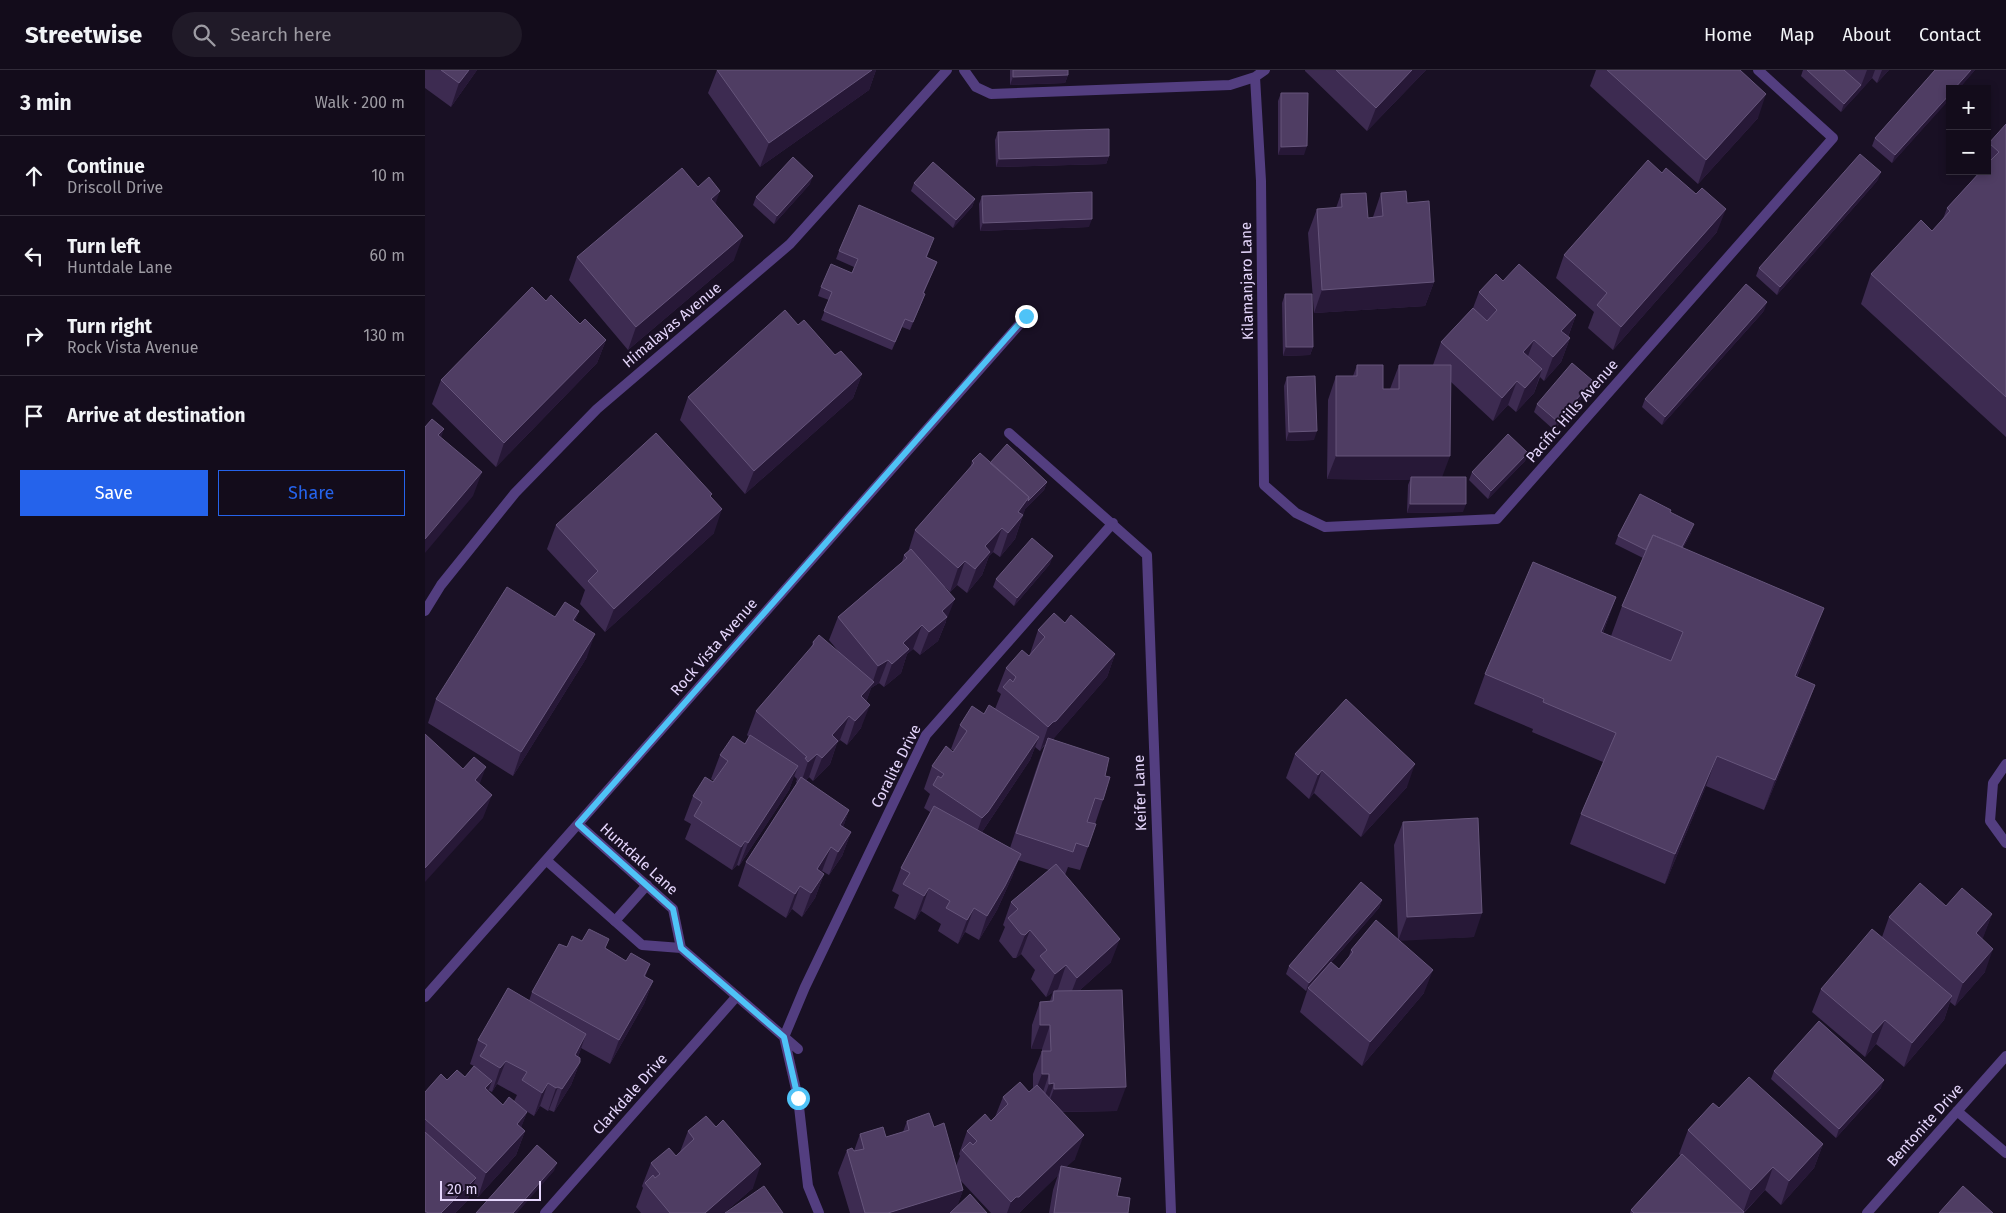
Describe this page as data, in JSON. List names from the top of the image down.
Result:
{
  "streets": {
    "street": [
      "Kilamanjaro Lane",
      "Himalayas Avenue",
      "Pacific Hills Avenue",
      "Rock Vista Avenue",
      "Coralite Drive",
      "Keifer Lane",
      "Huntdale Lane",
      "Clarkdale Drive",
      "Bentonite Drive"
    ]
  },
  "crossings": [
    ["Kilamanjaro Lane", "Pacific Hills Avenue"],
    ["Rock Vista Avenue", "Huntdale Lane"],
    ["Coralite Drive", "Keifer Lane"]
  ],
  "scale_bar": "20 m",
  "page": {
    "header": "Streetwise",
    "search": "Search here",
    "nav": [
      "Home",
      "Map",
      "About",
      "Contact"
    ],
    "heading": ["3 min", "Walk · 200 m"],
    "map_buttons": ["+", "−"],
    "list": [
      ["Continue", "Driscoll Drive", "10 m"],
      ["Turn left", "Huntdale Lane", "60 m"],
      ["Turn right", "Rock Vista Avenue", "130 m"],
      "Arrive at destination"
    ],
    "buttons": ["Save", "Share"],
    "scale": "20 m"
  }
}
